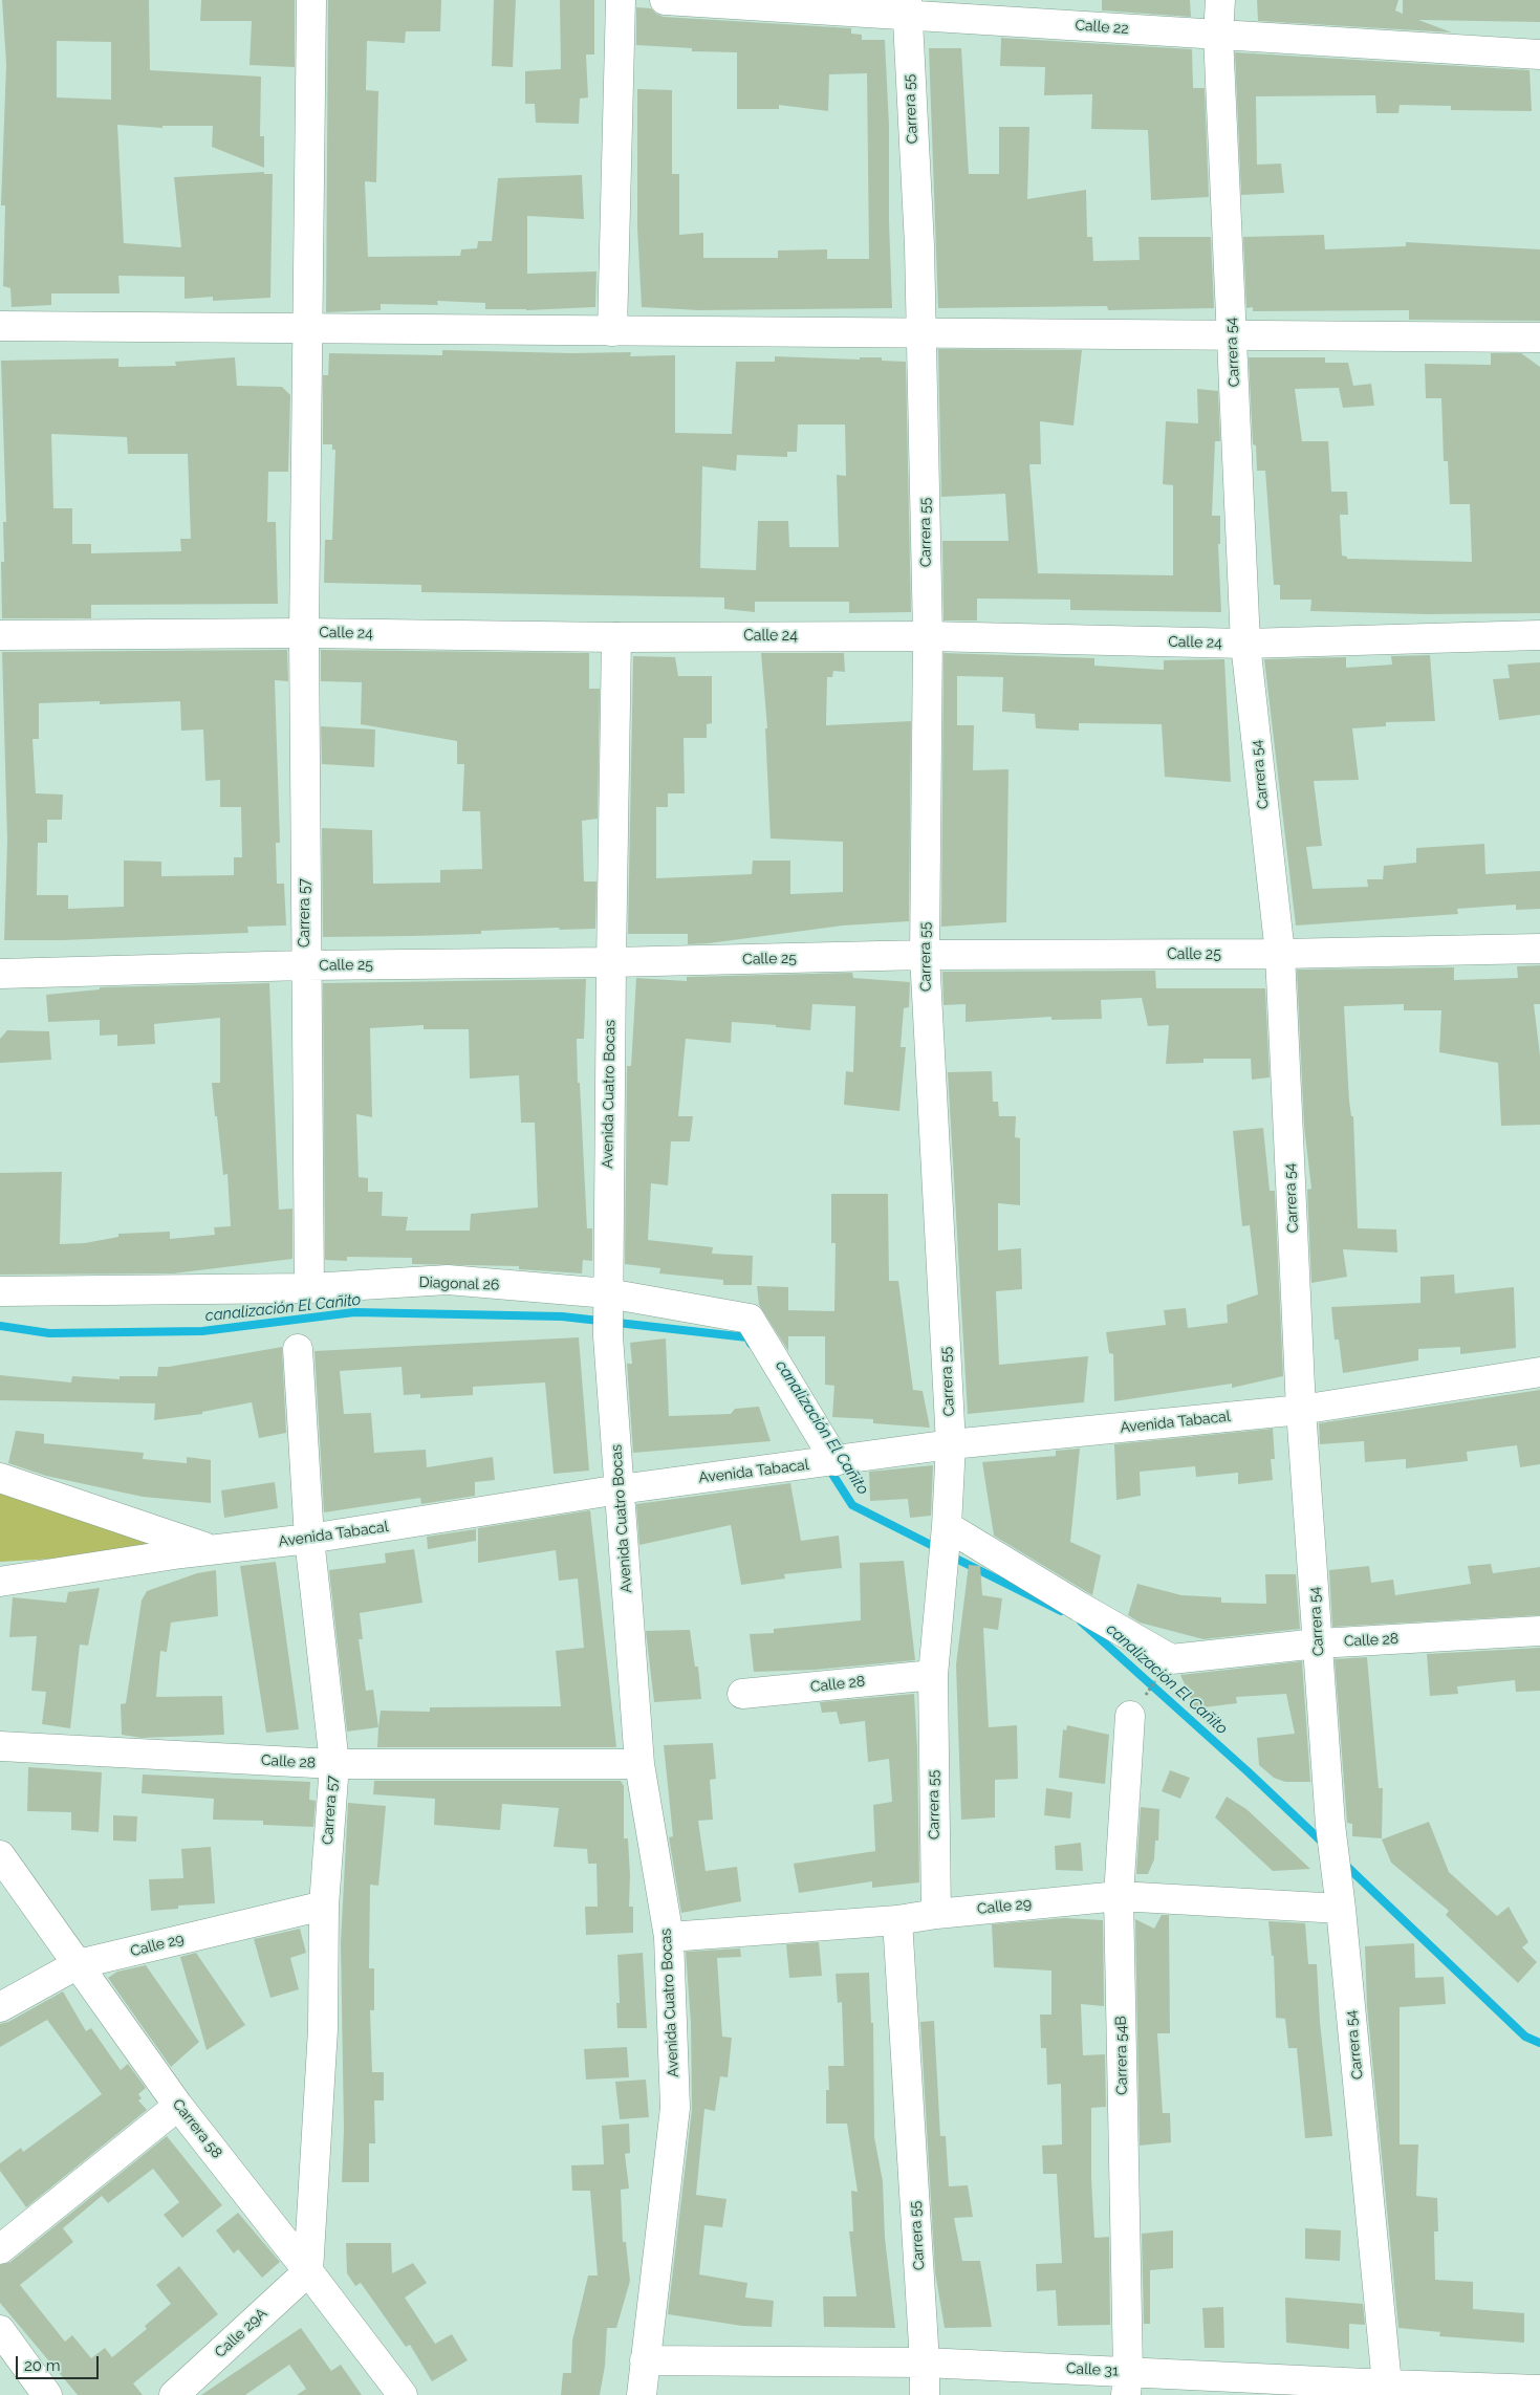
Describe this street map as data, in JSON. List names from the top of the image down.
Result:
{
  "streets": {
    "street": [
      "Calle 22",
      "Carrera 55",
      "Carrera 54",
      "Calle 24",
      "Carrera 57",
      "Calle 25",
      "Avenida Cuatro Bocas",
      "Diagonal 26",
      "Avenida Tabacal",
      "Calle 28",
      "Calle 29",
      "Carrera 54B",
      "Carrera 58",
      "Calle 29A",
      "Calle 31"
    ]
  },
  "crossings": [
    ["Calle 22", "Carrera 55"],
    ["Calle 22", "Carrera 54"],
    ["Carrera 55", "Calle 24"],
    ["Carrera 55", "Calle 25"],
    ["Carrera 55", "Avenida Tabacal"],
    ["Carrera 55", "Calle 28"],
    ["Carrera 55", "Calle 29"],
    ["Carrera 55", "Calle 31"],
    ["Carrera 54", "Calle 24"],
    ["Carrera 54", "Calle 25"],
    ["Carrera 54", "Avenida Tabacal"],
    ["Carrera 54", "Calle 28"],
    ["Carrera 54", "Calle 29"],
    ["Carrera 54", "Calle 31"],
    ["Calle 24", "Carrera 57"],
    ["Calle 24", "Avenida Cuatro Bocas"],
    ["Carrera 57", "Calle 25"],
    ["Carrera 57", "Diagonal 26"],
    ["Carrera 57", "Avenida Tabacal"],
    ["Carrera 57", "Calle 28"],
    ["Carrera 57", "Calle 29"],
    ["Carrera 57", "Carrera 58"],
    ["Carrera 57", "Calle 29A"],
    ["Calle 25", "Avenida Cuatro Bocas"],
    ["Avenida Cuatro Bocas", "Diagonal 26"],
    ["Avenida Cuatro Bocas", "Avenida Tabacal"],
    ["Avenida Cuatro Bocas", "Calle 28"],
    ["Avenida Cuatro Bocas", "Calle 29"],
    ["Avenida Cuatro Bocas", "Calle 31"],
    ["Diagonal 26", "Avenida Tabacal"],
    ["Calle 29", "Carrera 54B"],
    ["Calle 29", "Carrera 58"],
    ["Carrera 54B", "Calle 31"],
    ["Carrera 58", "Calle 29A"]
  ],
  "water": ["canalización El Cañito"],
  "scale_bar": "20 m"
}
